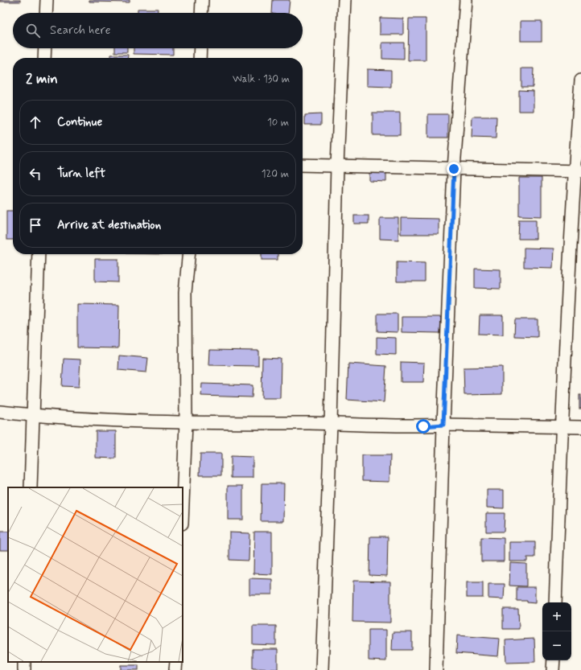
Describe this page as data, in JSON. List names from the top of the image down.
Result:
{
  "page": {
    "search": "Search here",
    "heading": ["2 min", "Walk · 130 m"],
    "list": [
      ["Continue", "10 m"],
      ["Turn left", "120 m"],
      "Arrive at destination"
    ],
    "map_buttons": ["+", "−"]
  }
}
